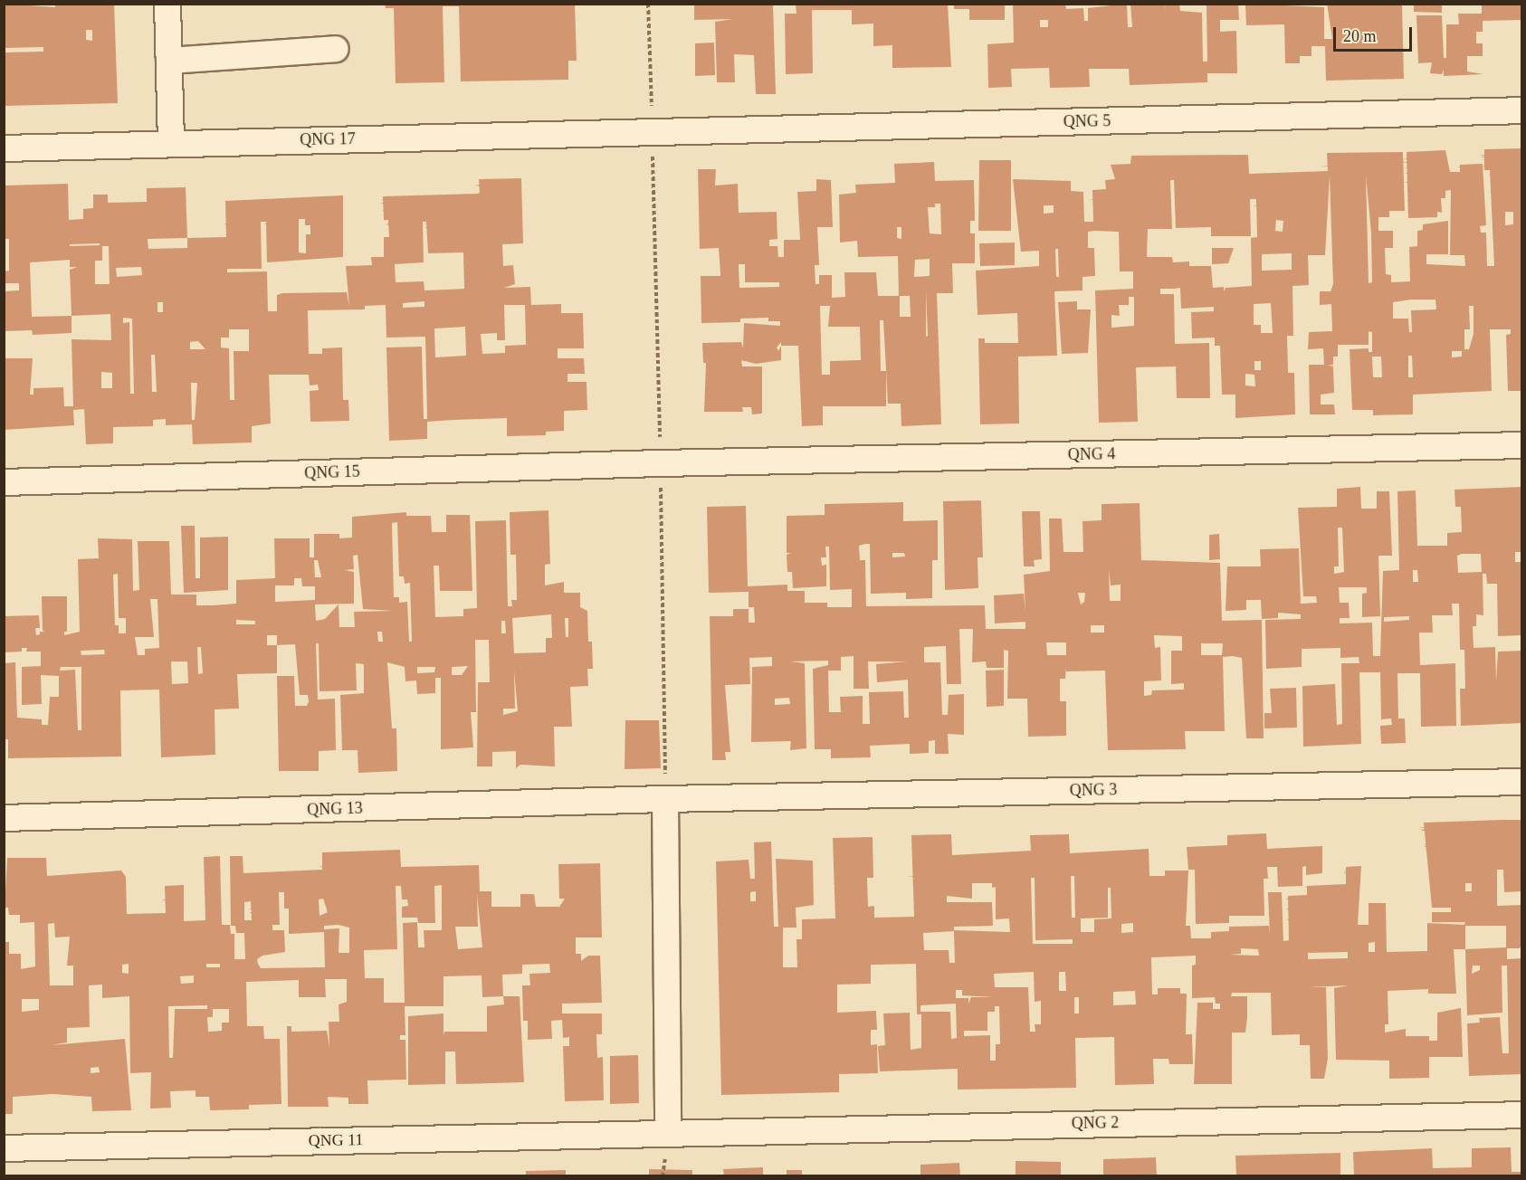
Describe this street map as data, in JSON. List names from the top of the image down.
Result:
{
  "streets": {
    "street": [
      "QNG 5",
      "QNG 17",
      "QNG 4",
      "QNG 15",
      "QNG 3",
      "QNG 13",
      "QNG 2",
      "QNG 11"
    ]
  },
  "crossings": [
    ["QNG 5", "QNG 17"],
    ["QNG 4", "QNG 15"],
    ["QNG 3", "QNG 13"],
    ["QNG 2", "QNG 11"]
  ],
  "scale_bar": "20 m"
}
